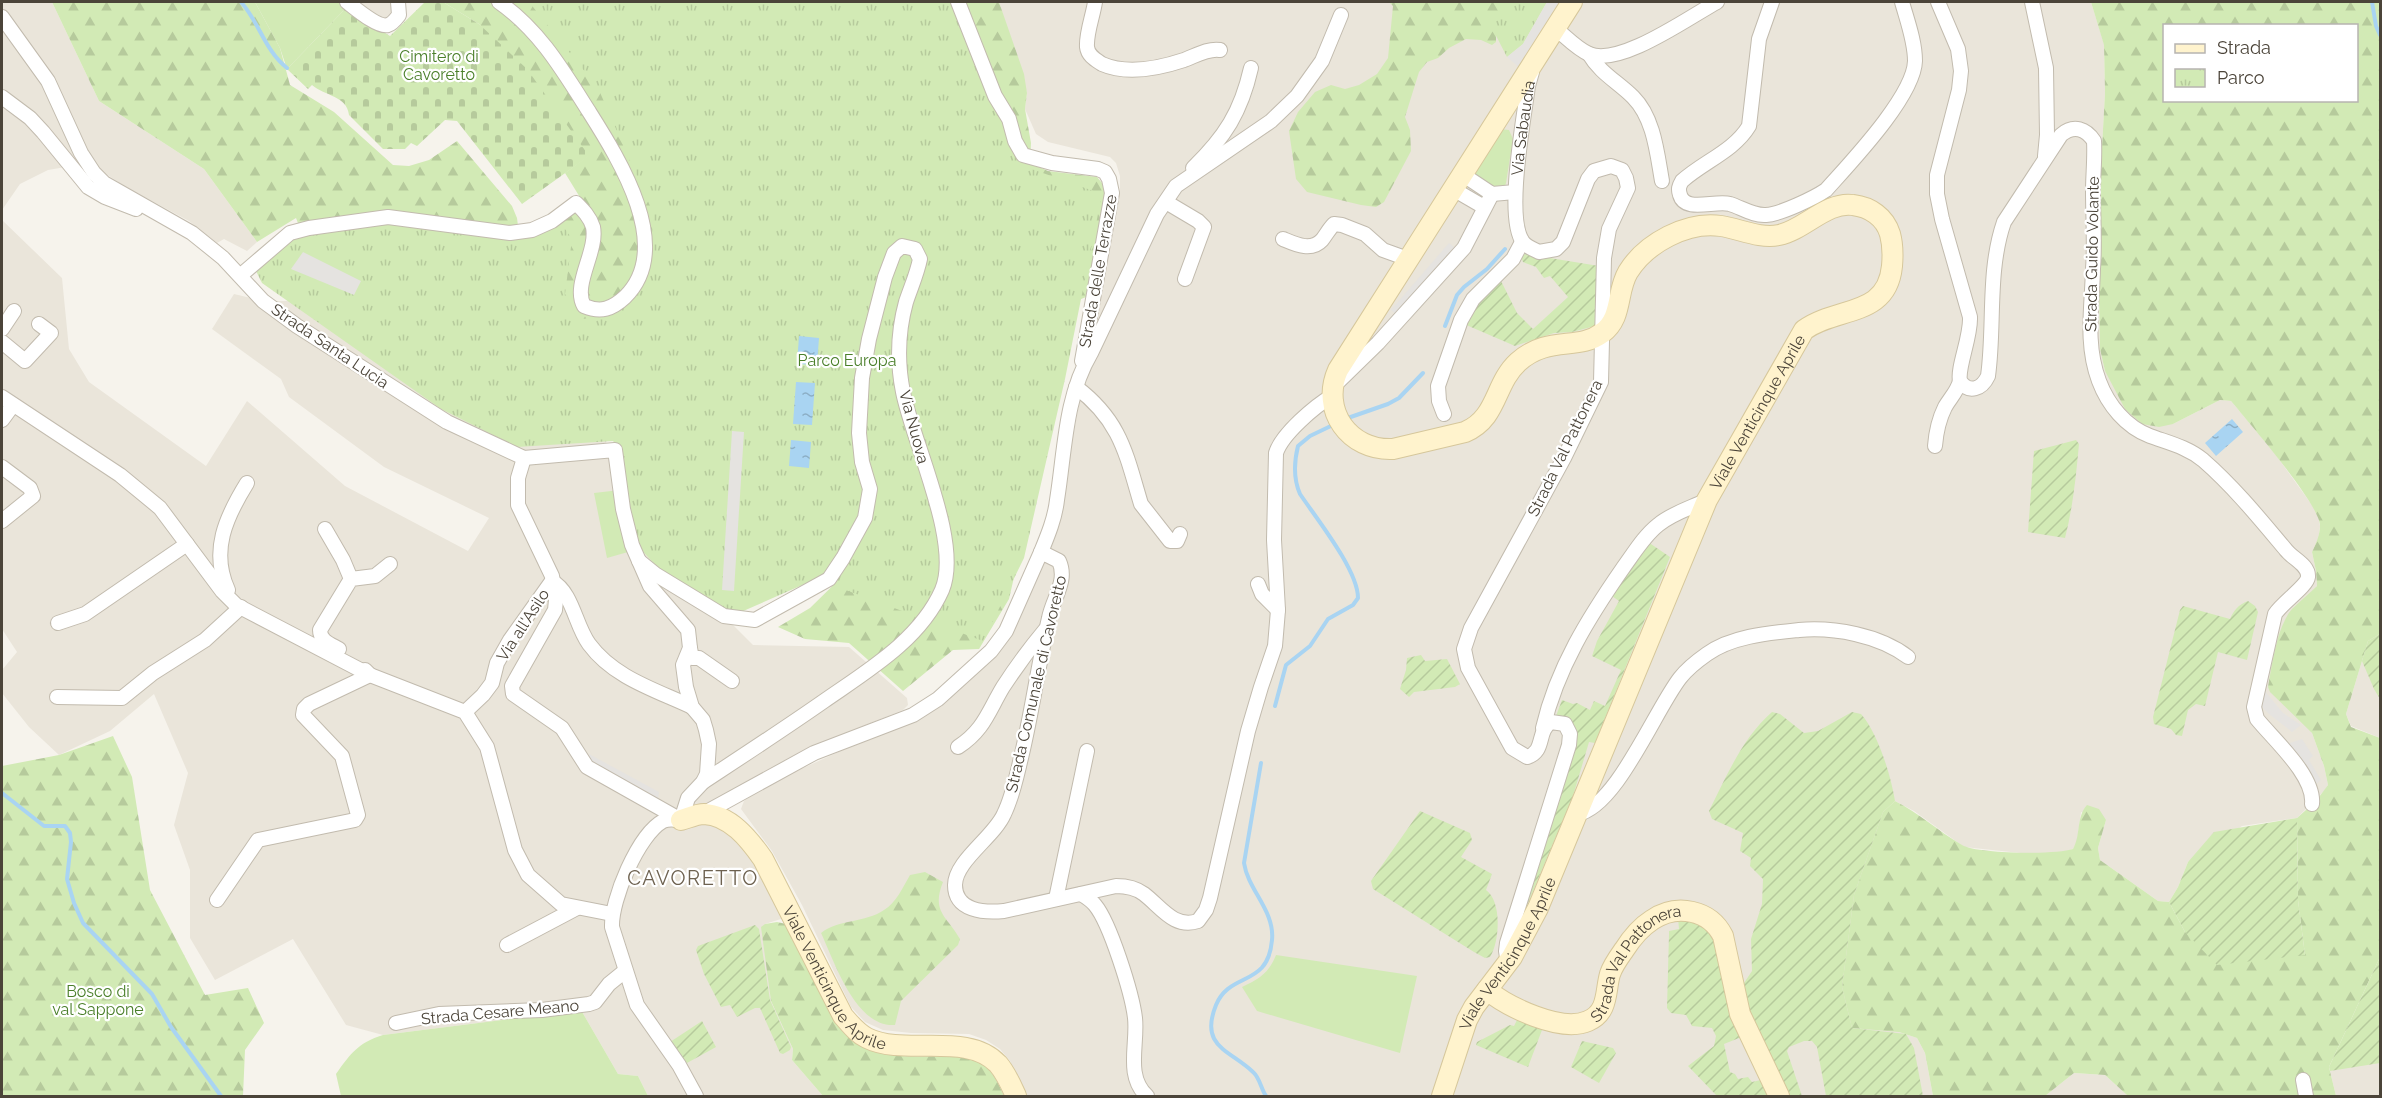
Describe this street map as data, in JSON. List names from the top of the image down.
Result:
{
  "streets": {
    "street": [
      "Via Sabaudia",
      "Strada Guido Volante",
      "Strada delle Terrazze",
      "Strada Santa Lucia",
      "Viale Venticinque Aprile",
      "Via Nuova",
      "Strada Val Pattonera",
      "Via all'Asilo",
      "Strada Comunale di Cavoretto",
      "Strada Cesare Meano"
    ]
  },
  "crossings": [
    ["Strada delle Terrazze", "Strada Comunale di Cavoretto"],
    ["Viale Venticinque Aprile", "Strada Val Pattonera"],
    ["Viale Venticinque Aprile", "Strada Comunale di Cavoretto"]
  ],
  "districts": ["CAVORETTO"],
  "parks": ["Cimitero di Cavoretto", "Parco Europa", "Bosco di val Sappone"],
  "legend": ["Strada", "Parco"]
}
